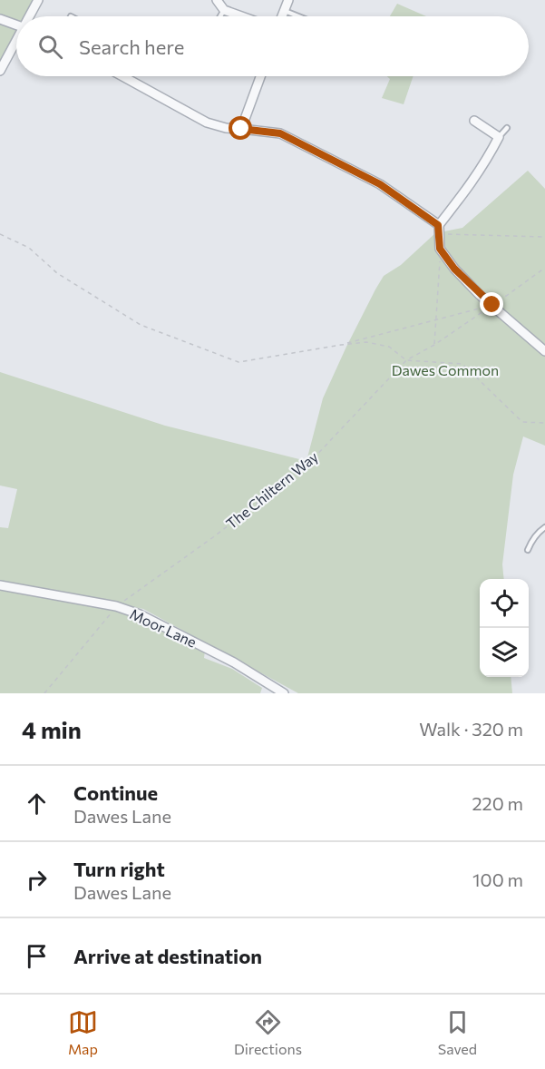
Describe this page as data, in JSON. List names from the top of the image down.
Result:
{
  "streets": {
    "street": ["Moor Lane"],
    "path": ["The Chiltern Way"]
  },
  "parks": ["Dawes Common"],
  "page": {
    "search": "Search here",
    "heading": ["4 min", "Walk · 320 m"],
    "list": [
      ["Continue", "Dawes Lane", "220 m"],
      ["Turn right", "Dawes Lane", "100 m"],
      "Arrive at destination"
    ],
    "nav": ["Map", "Directions", "Saved"]
  }
}
